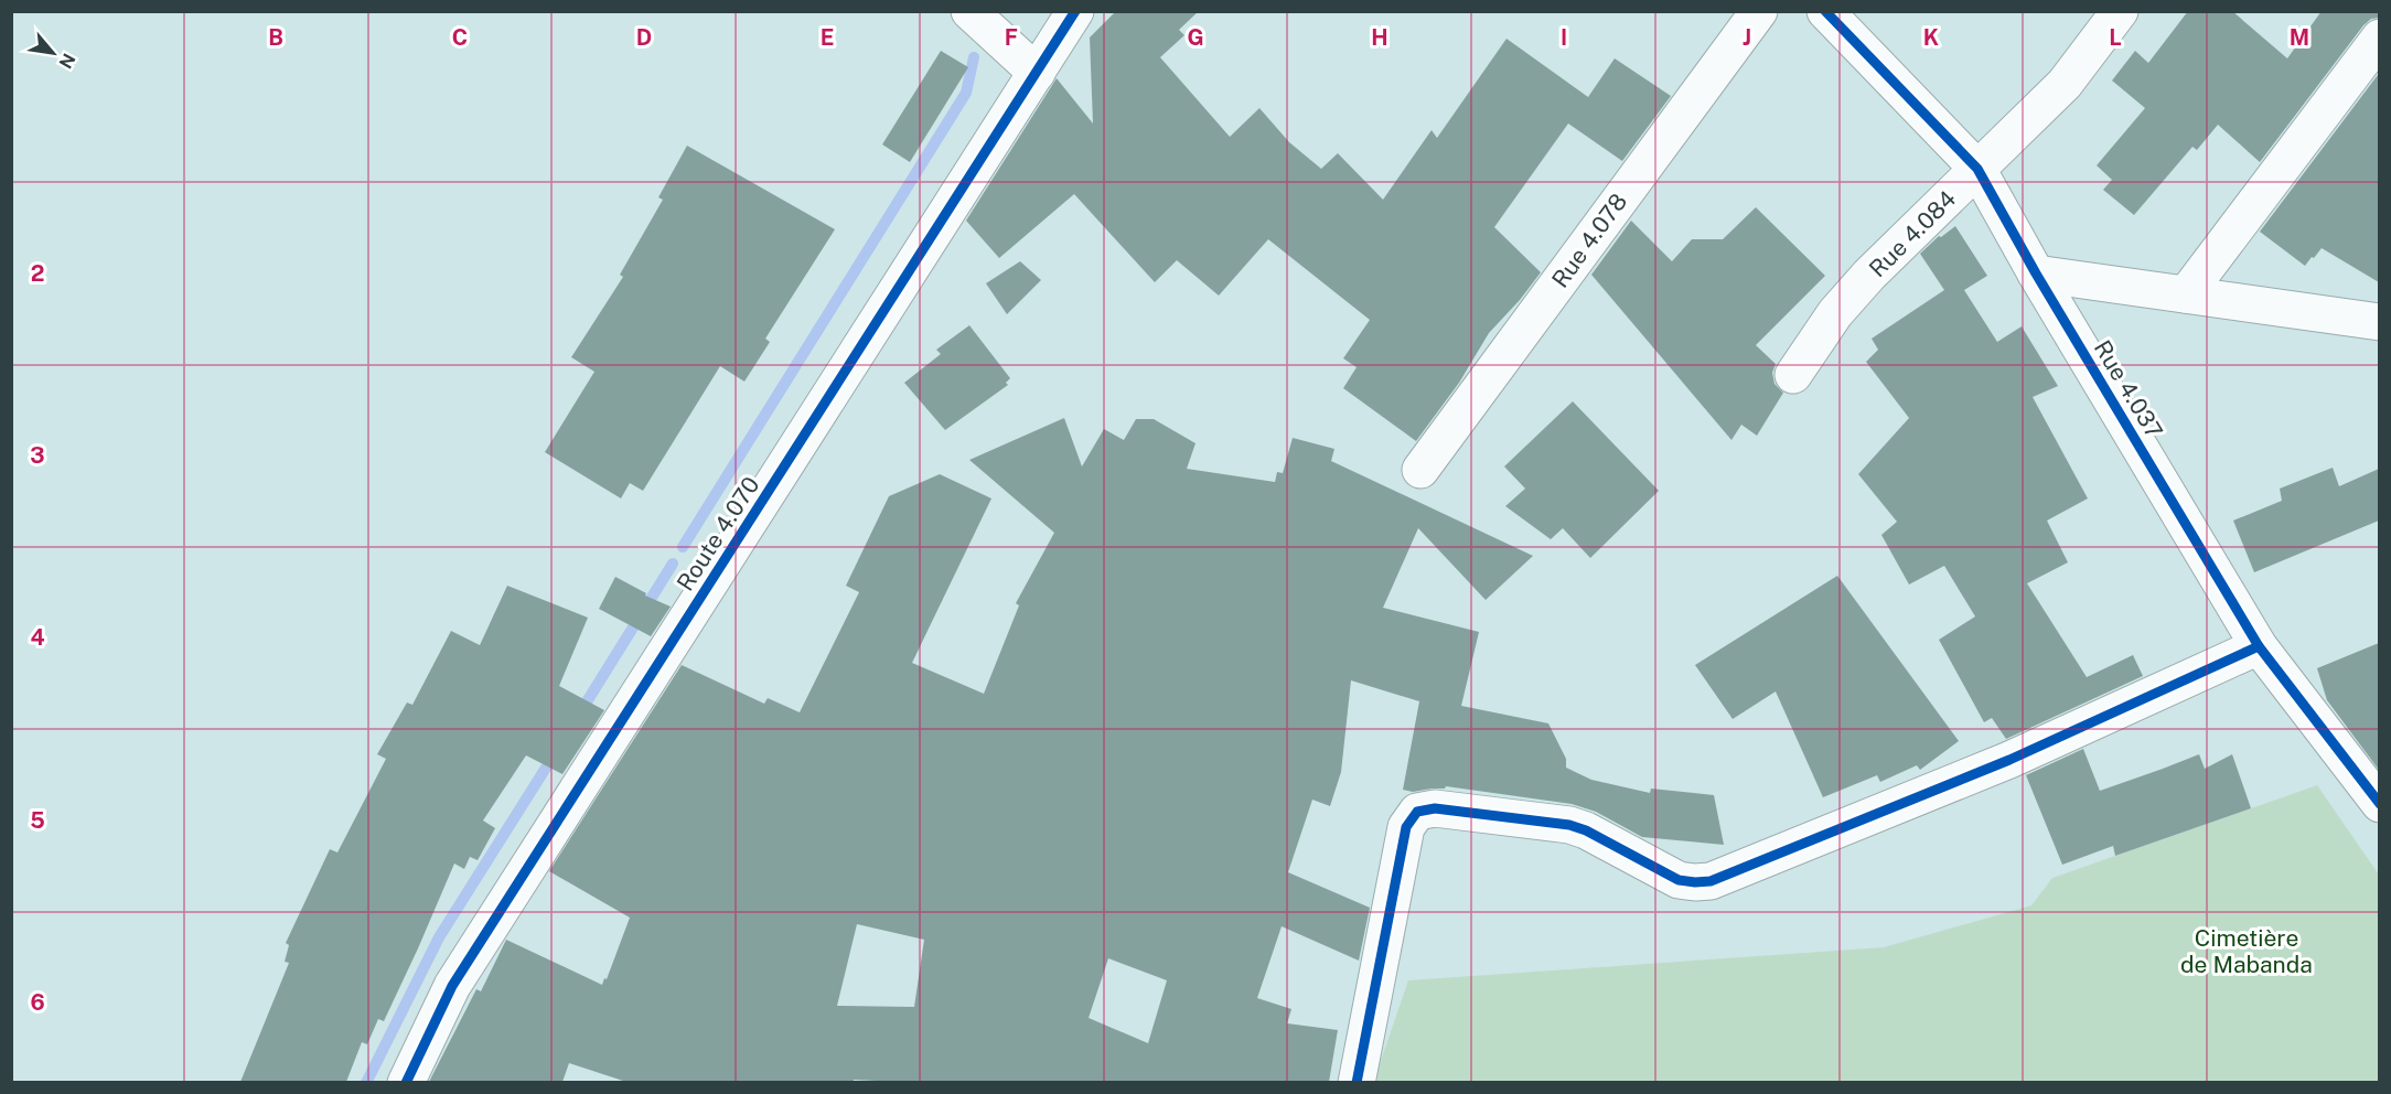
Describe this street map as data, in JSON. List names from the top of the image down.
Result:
{
  "streets": {
    "street": [
      "Rue 4.084",
      "Rue 4.078",
      "Rue 4.037",
      "Route 4.070"
    ]
  },
  "crossings": [
    ["Rue 4.084", "Rue 4.037"]
  ],
  "parks": ["Cimetière de Mabanda"],
  "north": "bottom right",
  "grid": {
    "columns": [
      "B",
      "C",
      "D",
      "E",
      "F",
      "G",
      "H",
      "I",
      "J",
      "K",
      "L",
      "M"
    ],
    "rows": [
      "2",
      "3",
      "4",
      "5",
      "6"
    ]
  }
}
